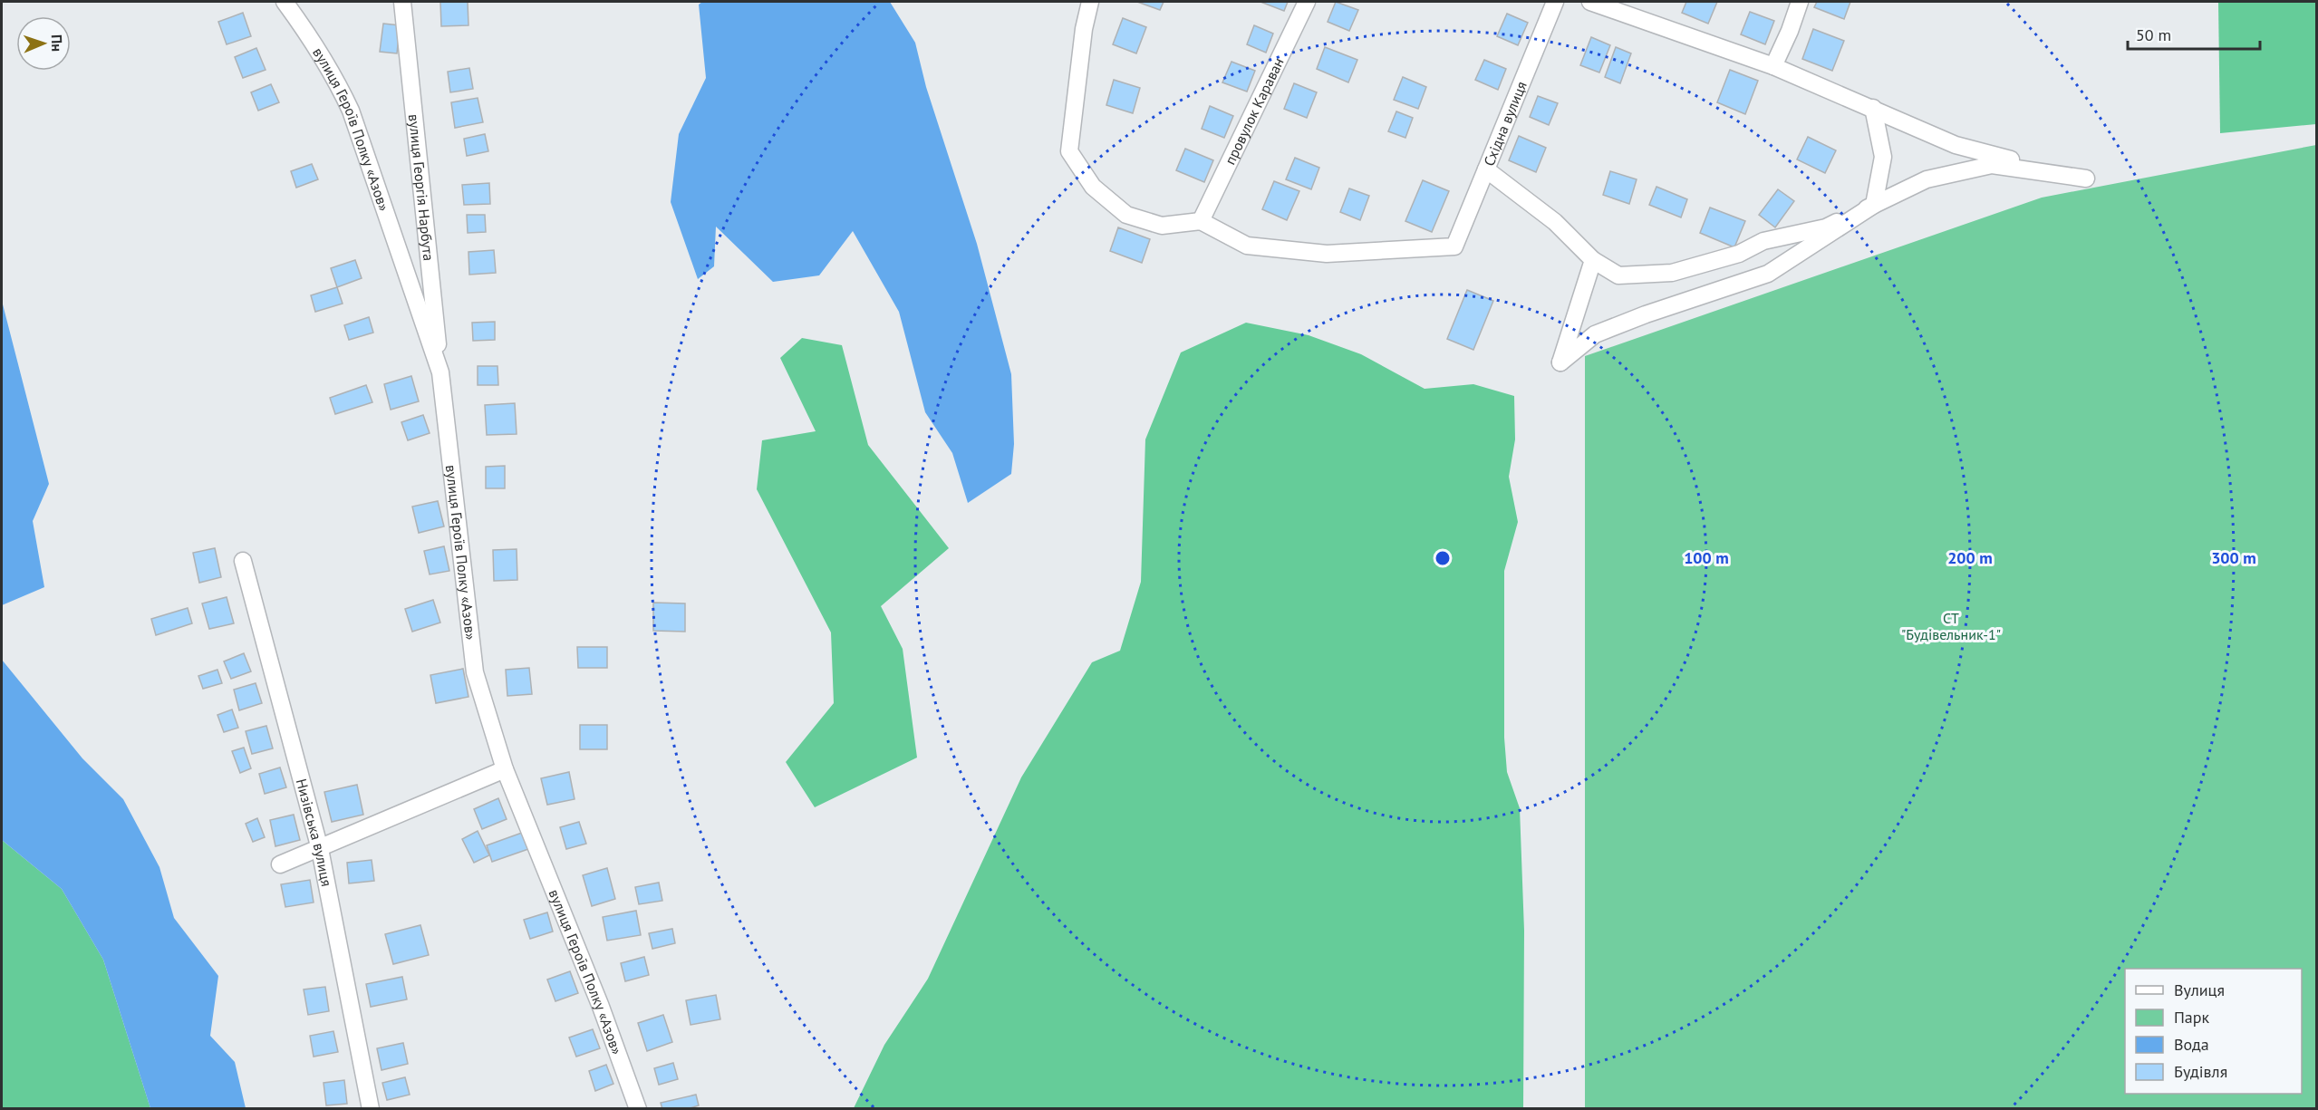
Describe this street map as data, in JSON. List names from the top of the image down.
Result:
{
  "streets": {
    "street": [
      "провулок Караван",
      "Східна вулиця",
      "вулиця Героїв Полку «Азов»",
      "вулиця Георгія Нарбута",
      "Низівська вулиця"
    ]
  },
  "crossings": [
    ["провулок Караван", "Східна вулиця"],
    ["вулиця Героїв Полку «Азов»", "вулиця Георгія Нарбута"]
  ],
  "parks": ["СТ \"Будівельник-1\""],
  "legend": [
    "Вулиця",
    "Парк",
    "Вода",
    "Будівля"
  ],
  "scale_bar": "50 m",
  "north": "right",
  "rings": ["100 m", "200 m", "300 m"]
}
